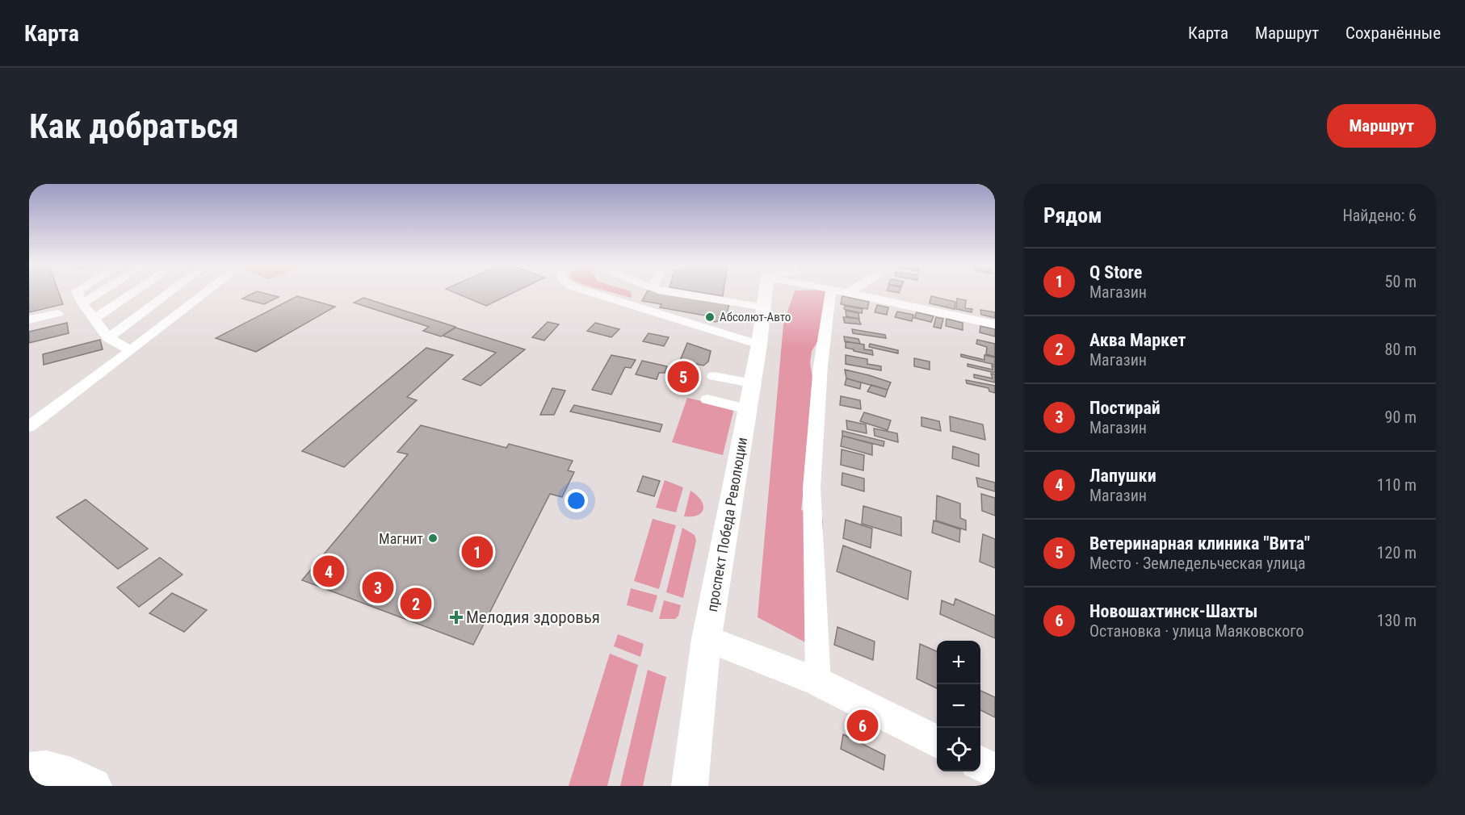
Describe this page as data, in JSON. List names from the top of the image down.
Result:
{
  "streets": {
    "main road": ["проспект Победа Революции"]
  },
  "places": {
    "other": ["Абсолют-Авто", "Магнит"],
    "health": ["Мелодия здоровья"]
  },
  "page": {
    "header": "Карта",
    "nav": ["Карта", "Маршрут", "Сохранённые"],
    "buttons": "Маршрут",
    "title": "Как добраться",
    "heading": ["Рядом", "Найдено: 6"],
    "list": [
      {
        "mark": "1",
        "name": "Q Store",
        "note": "Магазин",
        "value": "50 m"
      },
      {
        "mark": "2",
        "name": "Аква Маркет",
        "note": "Магазин",
        "value": "80 m"
      },
      {
        "mark": "3",
        "name": "Постирай",
        "note": "Магазин",
        "value": "90 m"
      },
      {
        "mark": "4",
        "name": "Лапушки",
        "note": "Магазин",
        "value": "110 m"
      },
      {
        "mark": "5",
        "name": "Ветеринарная клиника \"Вита\"",
        "note": "Место · Земледельческая улица",
        "value": "120 m"
      },
      {
        "mark": "6",
        "name": "Новошахтинск-Шахты",
        "note": "Остановка · улица Маяковского",
        "value": "130 m"
      }
    ],
    "pins": [
      "5",
      "1",
      "4",
      "3",
      "2",
      "6"
    ],
    "map_buttons": ["+", "−"]
  }
}
